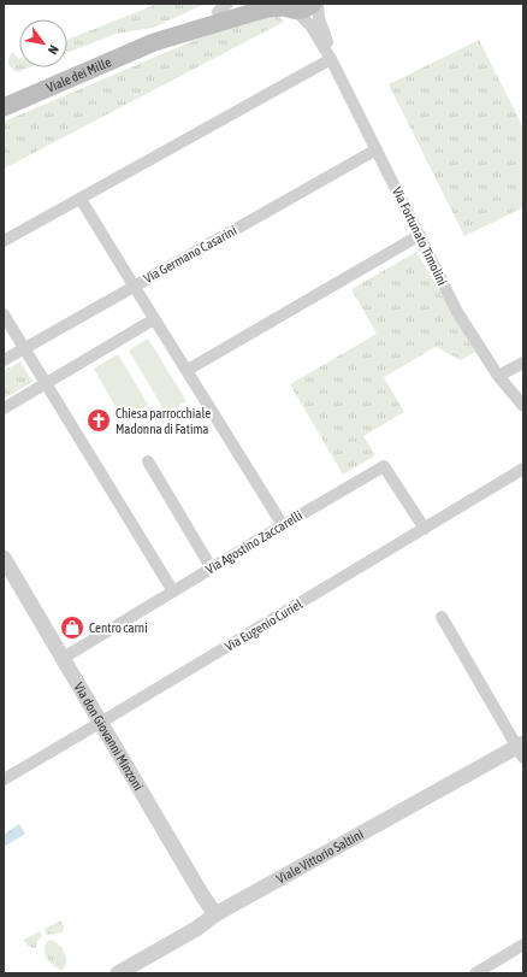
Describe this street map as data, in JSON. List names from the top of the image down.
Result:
{
  "streets": {
    "main road": ["Viale dei Mille"],
    "street": [
      "Via Fortunato Timolini",
      "Via Germano Casarini",
      "Via Agostino Zaccarelli",
      "Via Eugenio Curiel",
      "Via don Giovanni Minzoni",
      "Viale Vittorio Saltini"
    ]
  },
  "crossings": [
    ["Viale dei Mille", "Via Fortunato Timolini"],
    ["Via Fortunato Timolini", "Via Germano Casarini"],
    ["Via Agostino Zaccarelli", "Via Eugenio Curiel"],
    ["Via Agostino Zaccarelli", "Via don Giovanni Minzoni"],
    ["Via Eugenio Curiel", "Via don Giovanni Minzoni"],
    ["Via don Giovanni Minzoni", "Viale Vittorio Saltini"]
  ],
  "places": {
    "church": ["Chiesa parrocchiale Madonna di Fatima"],
    "shop": ["Centro carni"]
  },
  "north": "bottom right"
}
